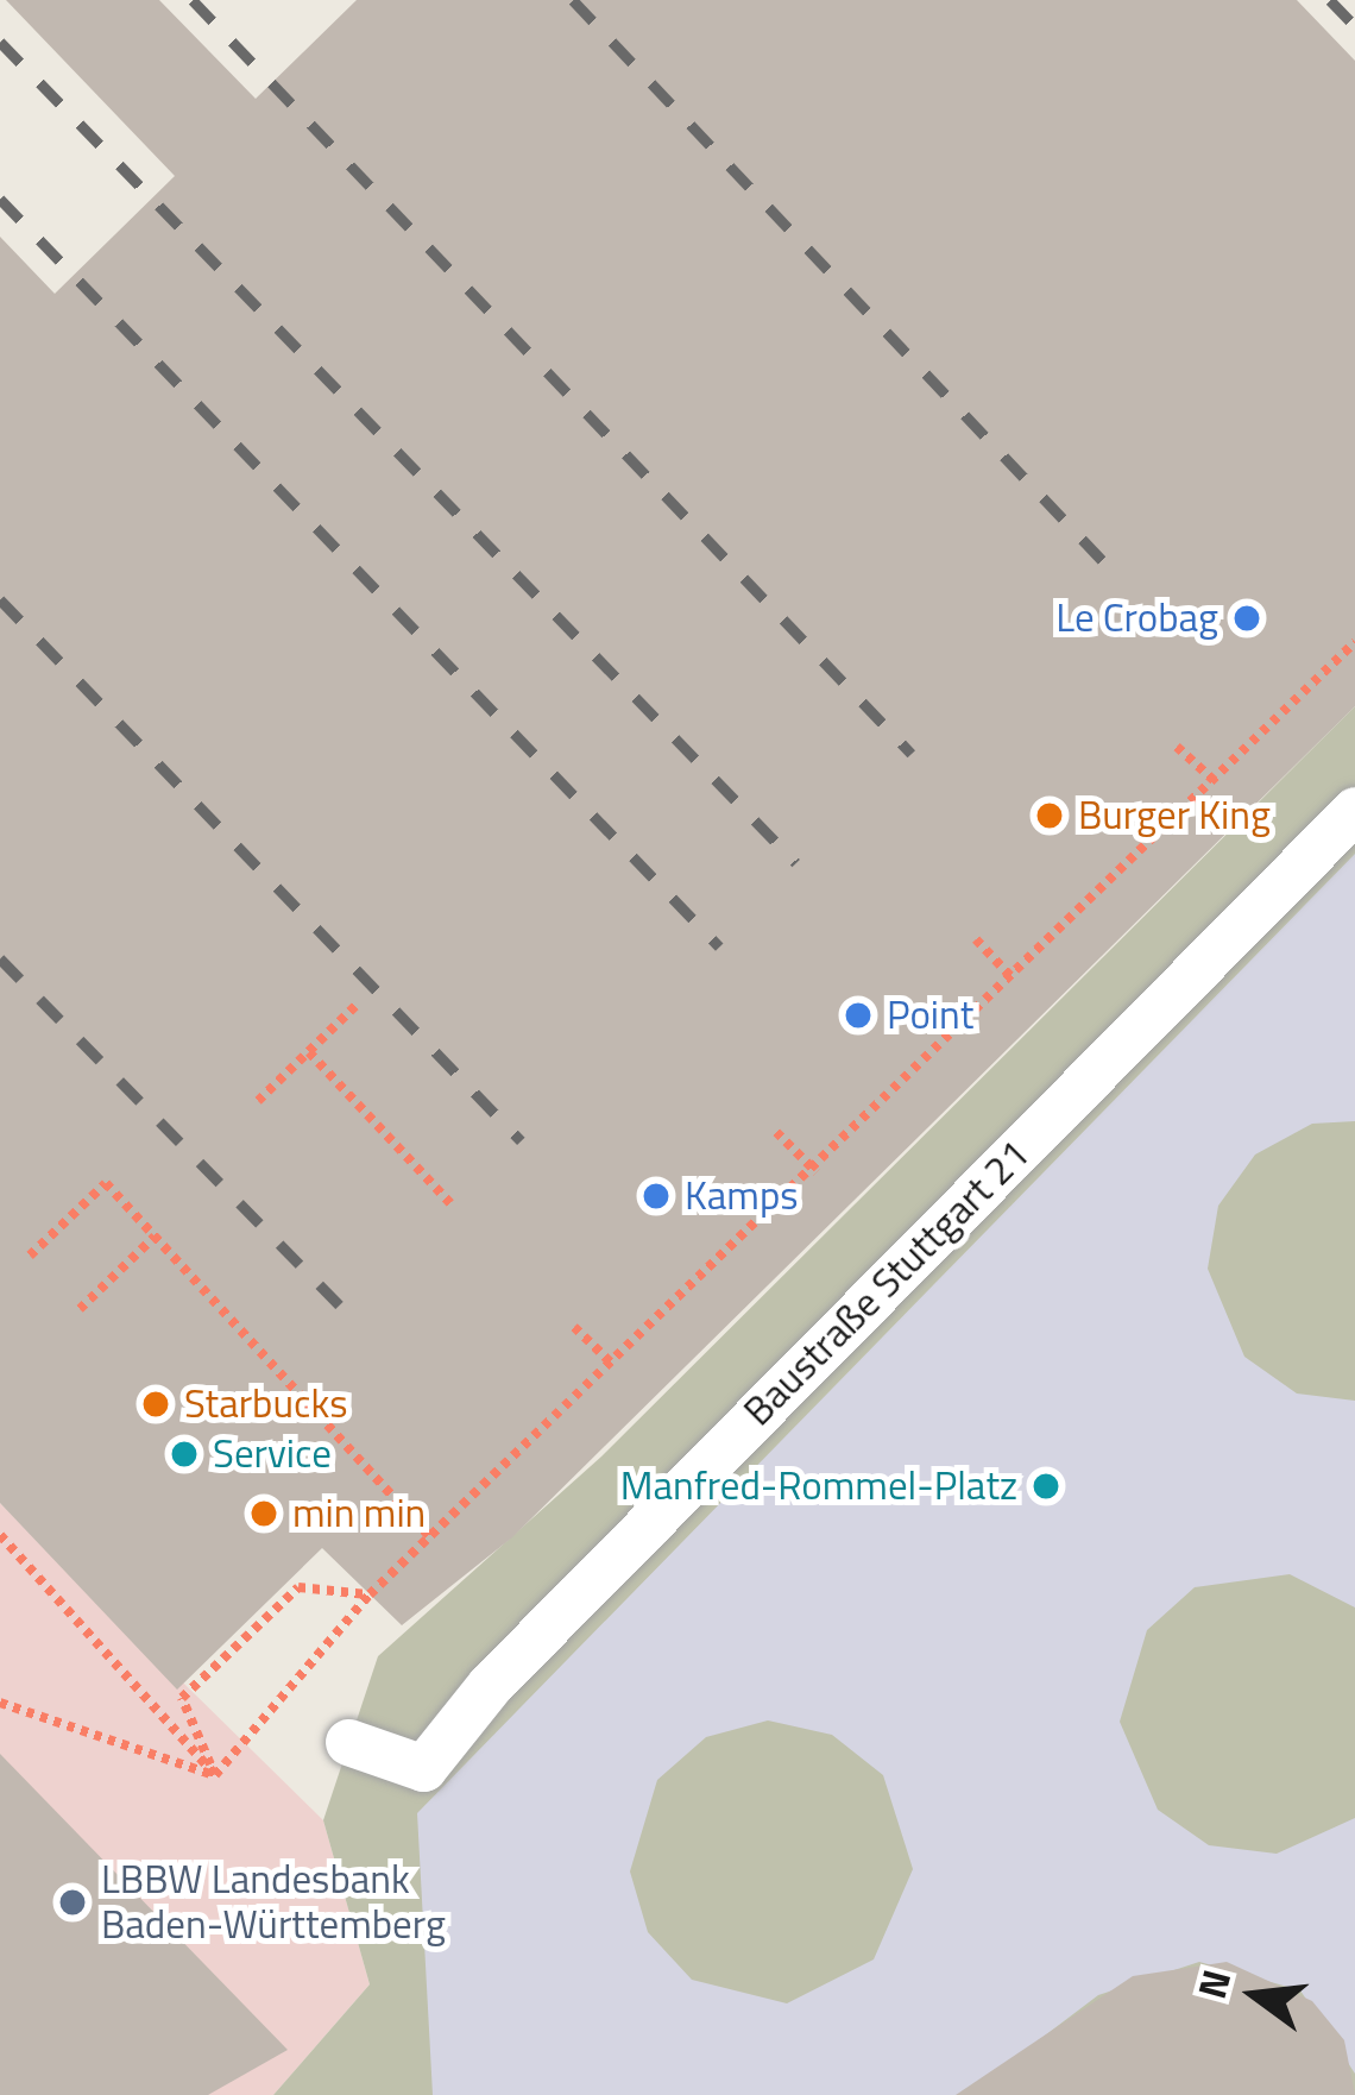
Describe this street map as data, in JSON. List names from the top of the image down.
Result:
{
  "streets": {
    "lane": ["Baustraße Stuttgart 21"]
  },
  "places": [
    "Le Crobag",
    "Burger King",
    "Point",
    "Kamps",
    "Starbucks",
    "Service",
    "Manfred-Rommel-Platz",
    "min min",
    "LBBW Landesbank Baden-Württemberg"
  ],
  "north": "left"
}
